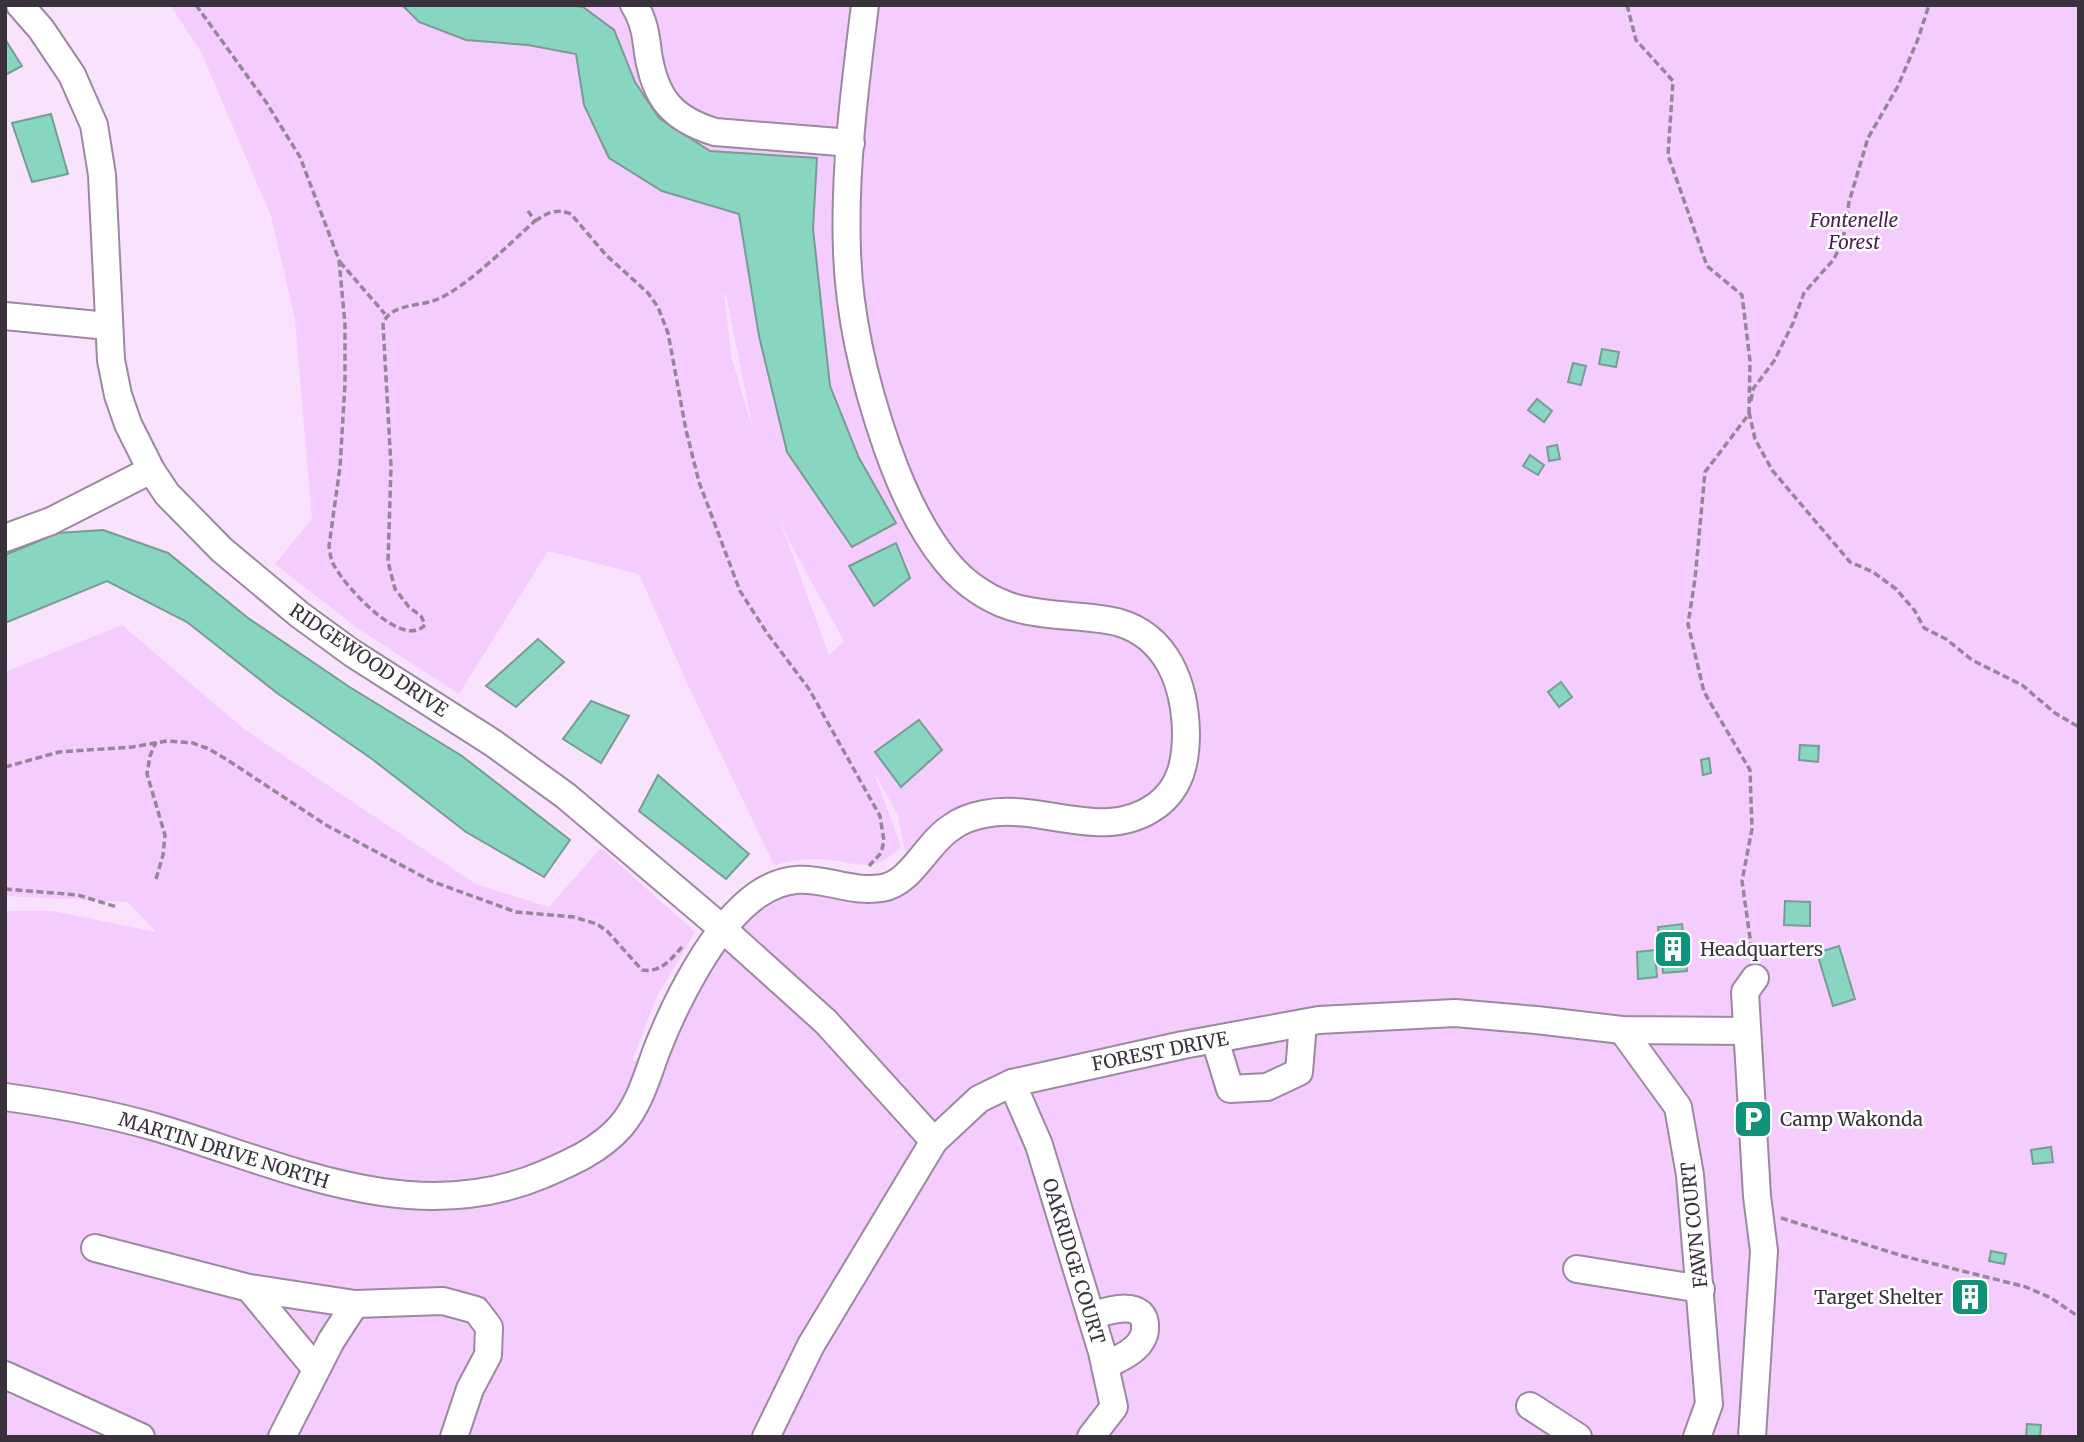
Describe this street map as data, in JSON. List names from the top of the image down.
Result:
{
  "streets": {
    "street": [
      "RIDGEWOOD DRIVE",
      "FOREST DRIVE",
      "MARTIN DRIVE NORTH",
      "FAWN COURT",
      "OAKRIDGE COURT"
    ]
  },
  "crossings": [
    ["RIDGEWOOD DRIVE", "FOREST DRIVE"],
    ["RIDGEWOOD DRIVE", "MARTIN DRIVE NORTH"],
    ["FOREST DRIVE", "FAWN COURT"],
    ["FOREST DRIVE", "OAKRIDGE COURT"]
  ],
  "parks": ["Fontenelle Forest"],
  "places": {
    "building": ["Headquarters", "Target Shelter"],
    "parking": ["Camp Wakonda"]
  }
}
